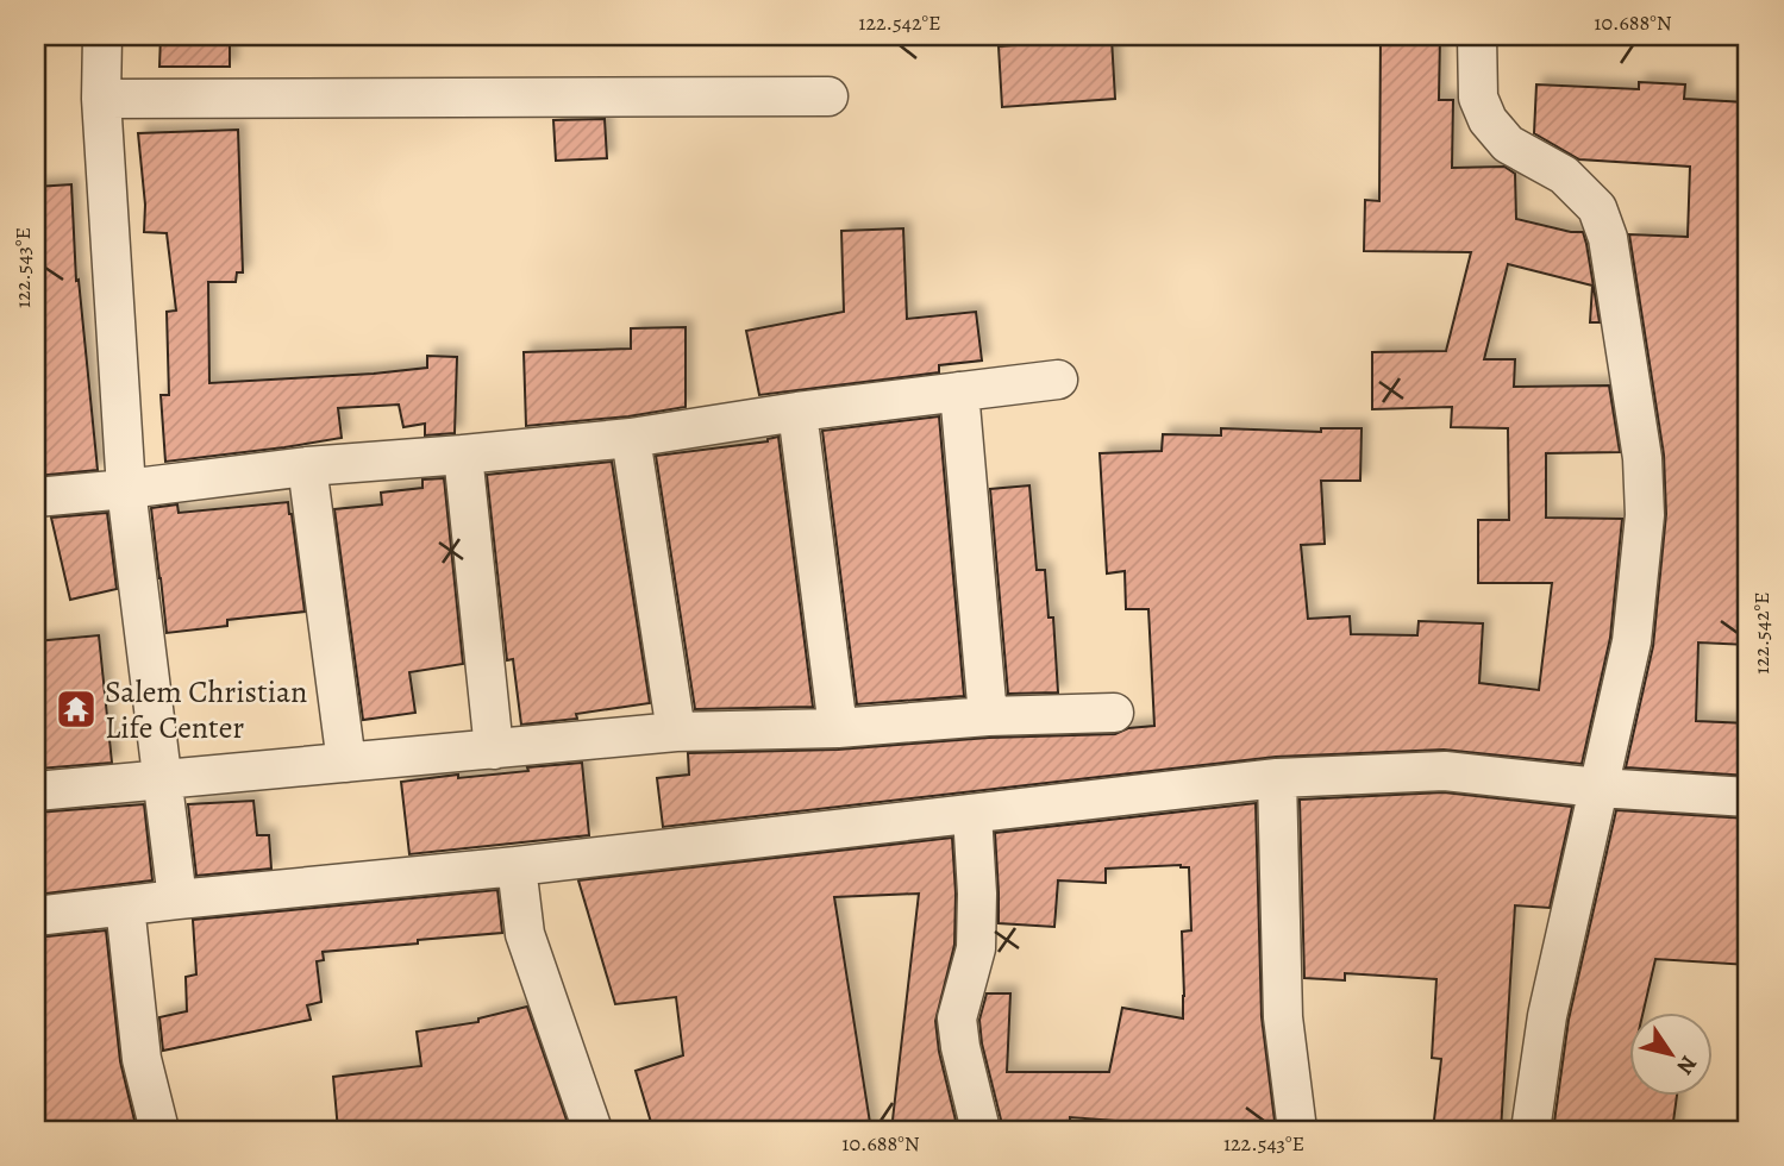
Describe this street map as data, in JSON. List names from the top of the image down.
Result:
{
  "places": {
    "temple": ["Salem Christian Life Center"]
  },
  "north": "bottom right",
  "coordinates": ["122.542°E", "10.688°N", "122.543°E"]
}
